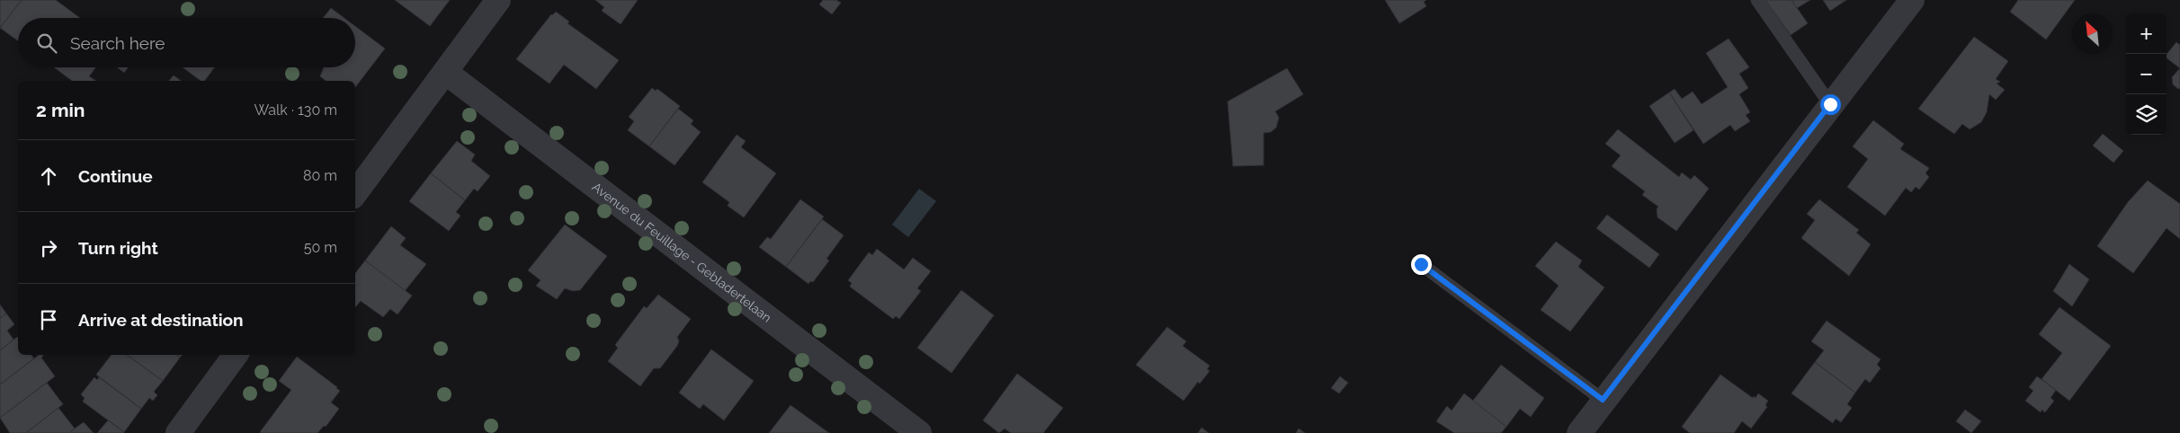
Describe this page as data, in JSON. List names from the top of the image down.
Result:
{
  "streets": {
    "street": ["Avenue du Feuillage - Gebladertelaan"]
  },
  "north": "top left",
  "page": {
    "map_buttons": ["+", "−"],
    "search": "Search here",
    "heading": ["2 min", "Walk · 130 m"],
    "list": [
      ["Continue", "80 m"],
      ["Turn right", "50 m"],
      "Arrive at destination"
    ]
  }
}
